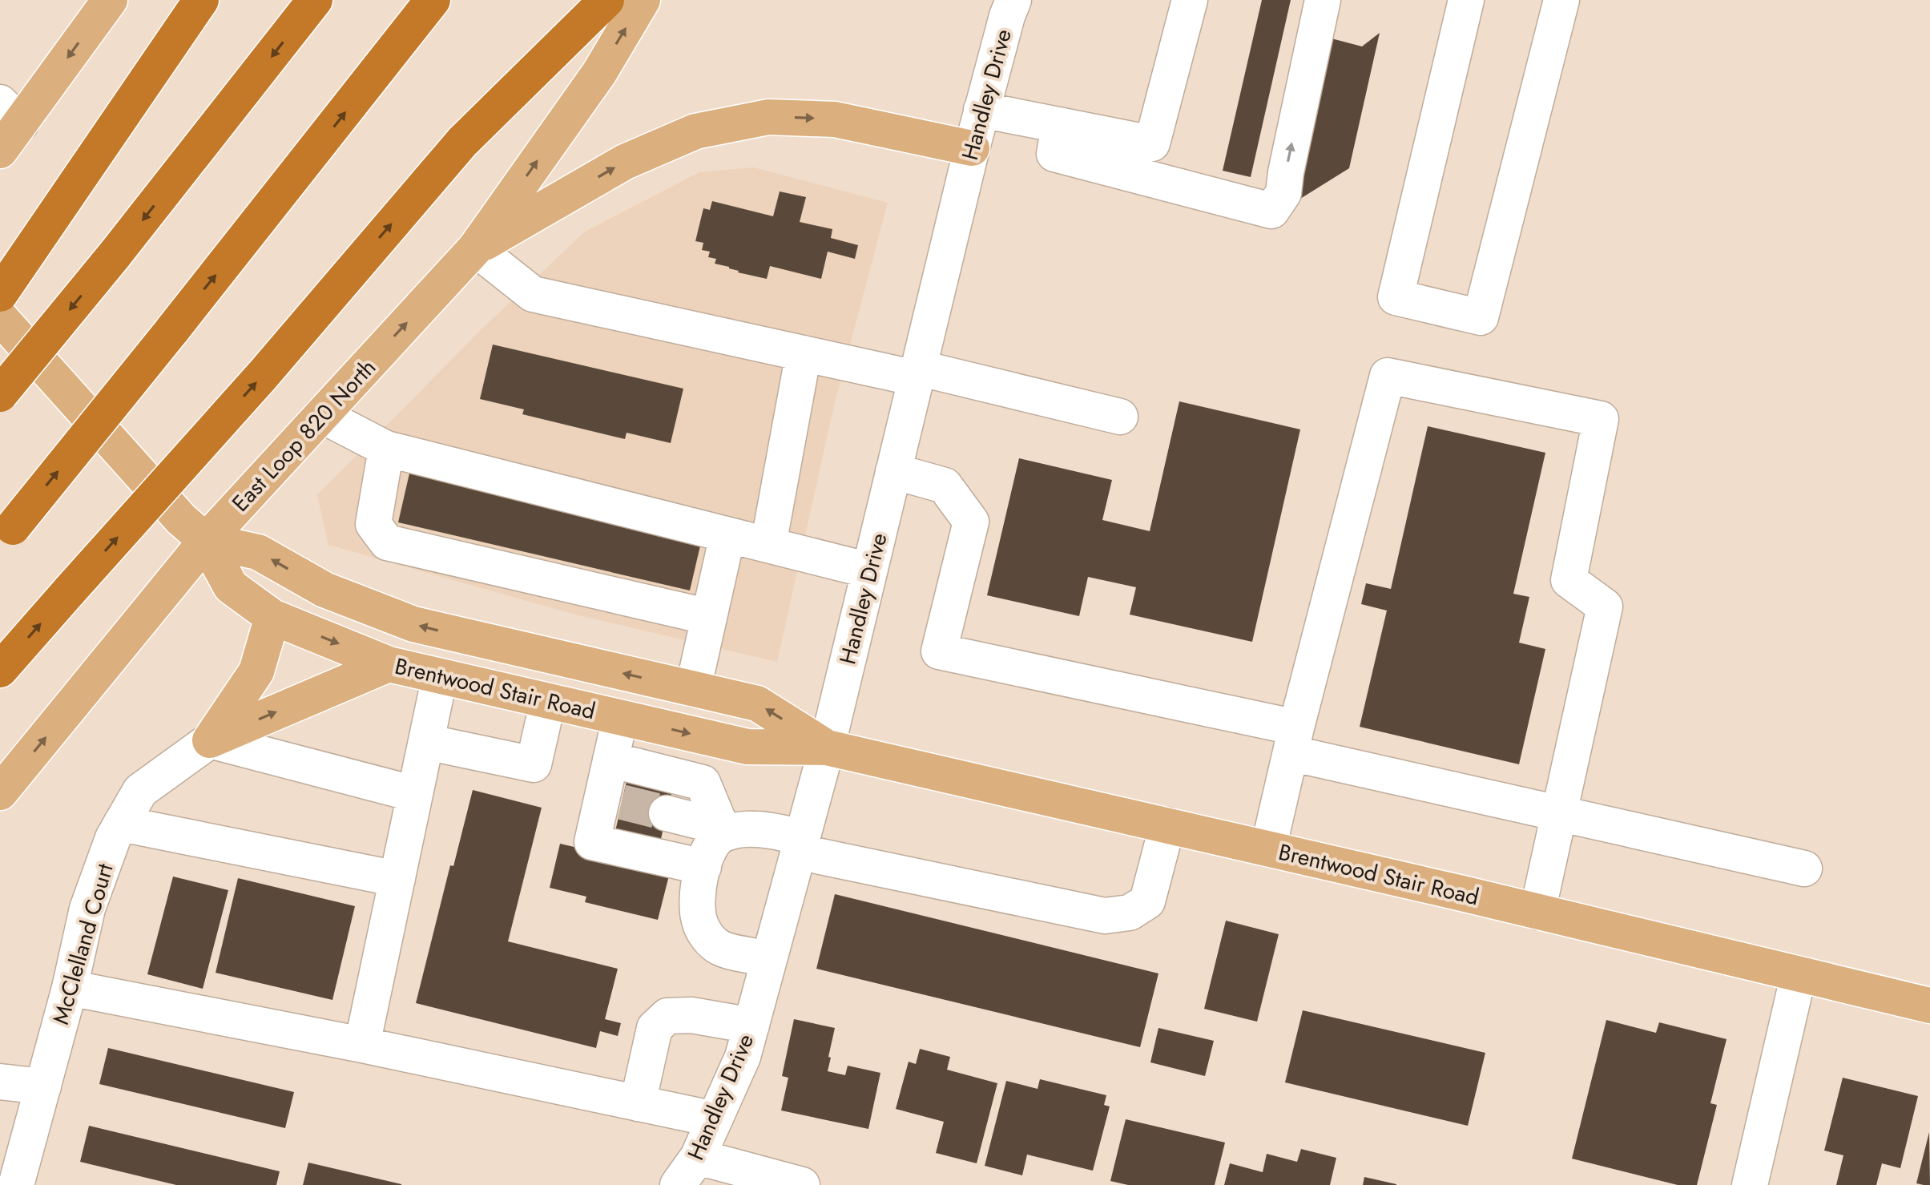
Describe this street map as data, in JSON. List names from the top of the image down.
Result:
{
  "streets": {
    "main road": ["East Loop 820 North", "Brentwood Stair Road"],
    "street": ["Handley Drive", "McClelland Court"]
  },
  "crossings": [
    ["Handley Drive", "Brentwood Stair Road"],
    ["East Loop 820 North", "Brentwood Stair Road"]
  ],
  "one_way": ["East Loop 820 North"]
}
